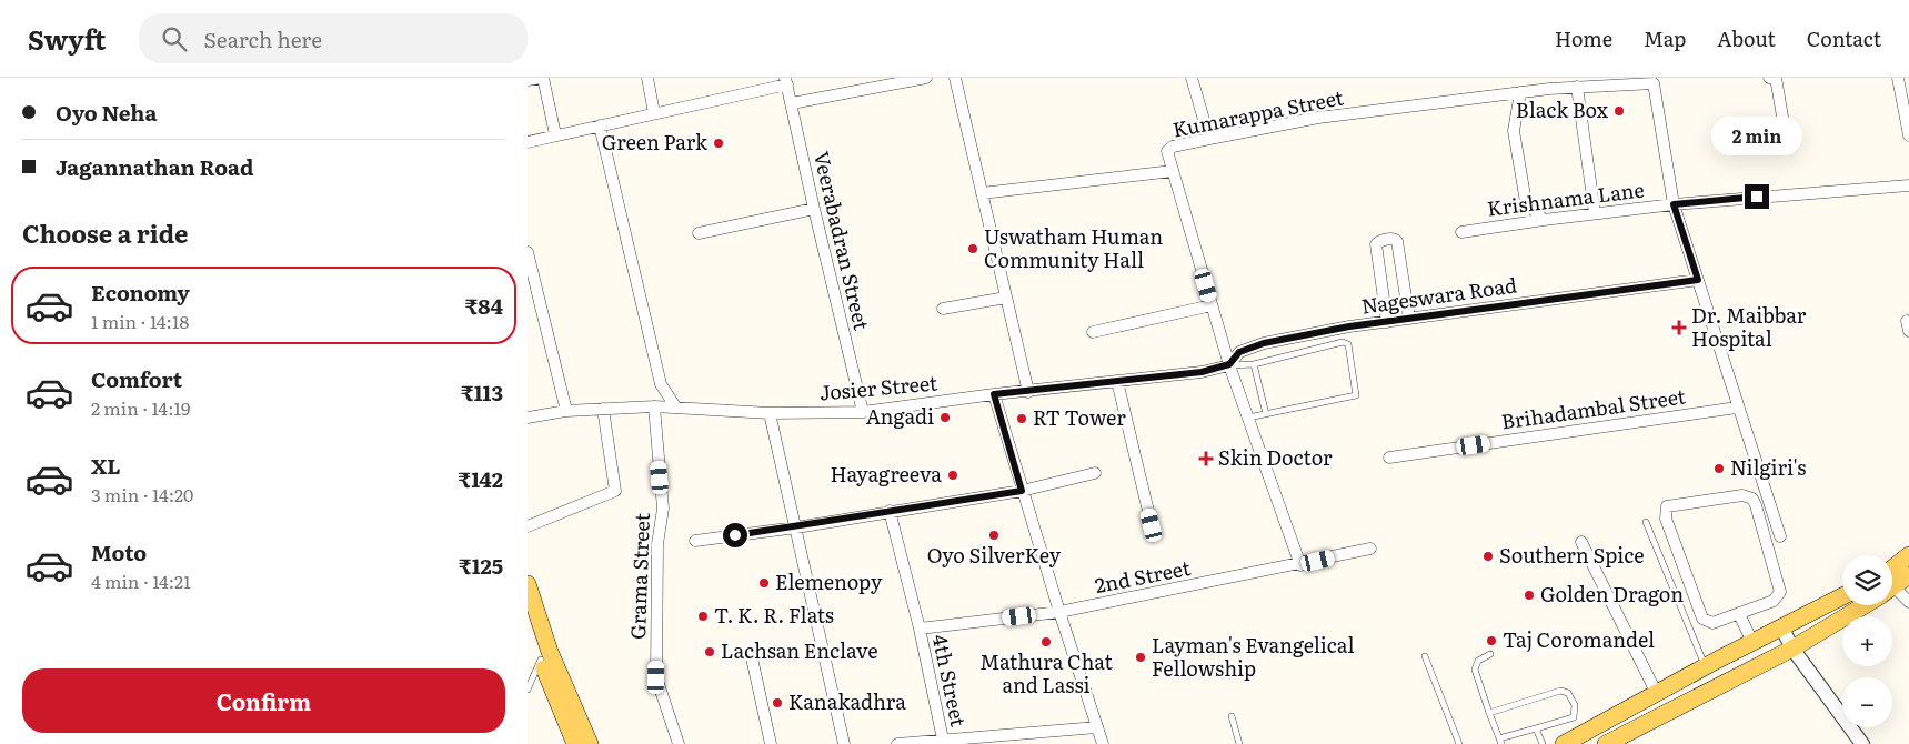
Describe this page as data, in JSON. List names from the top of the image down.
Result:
{
  "streets": {
    "street": [
      "Kumarappa Street",
      "Krishnama Lane",
      "Veerabadran Street",
      "Nageswara Road",
      "Josier Street",
      "Brihadambal Street",
      "Grama Street",
      "2nd Street",
      "4th Street"
    ]
  },
  "crossings": [
    ["Veerabadran Street", "Josier Street"],
    ["Nageswara Road", "Josier Street"],
    ["Josier Street", "Grama Street"],
    ["2nd Street", "4th Street"]
  ],
  "places": {
    "other": [
      "Black Box",
      "Green Park",
      "Uswatham Human Community Hall",
      "Angadi",
      "RT Tower",
      "Nilgiri's",
      "Hayagreeva",
      "Oyo SilverKey",
      "Southern Spice",
      "Elemenopy",
      "Golden Dragon",
      "T. K. R. Flats",
      "Taj Coromandel",
      "Mathura Chat and Lassi",
      "Lachsan Enclave",
      "Layman's Evangelical Fellowship",
      "Kanakadhra"
    ],
    "health": ["Dr. Maibbar Hospital", "Skin Doctor"]
  },
  "page": {
    "header": "Swyft",
    "search": "Search here",
    "nav": [
      "Home",
      "Map",
      "About",
      "Contact"
    ],
    "banner": ["Oyo Neha", "Jagannathan Road"],
    "bubble": "2 min",
    "heading": "Choose a ride",
    "list": [
      {
        "name": "Economy",
        "note": "1 min · 14:18",
        "value": "₹84"
      },
      {
        "name": "Comfort",
        "note": "2 min · 14:19",
        "value": "₹113"
      },
      {
        "name": "XL",
        "note": "3 min · 14:20",
        "value": "₹142"
      },
      {
        "name": "Moto",
        "note": "4 min · 14:21",
        "value": "₹125"
      }
    ],
    "map_buttons": ["+", "−"],
    "buttons": "Confirm"
  }
}
